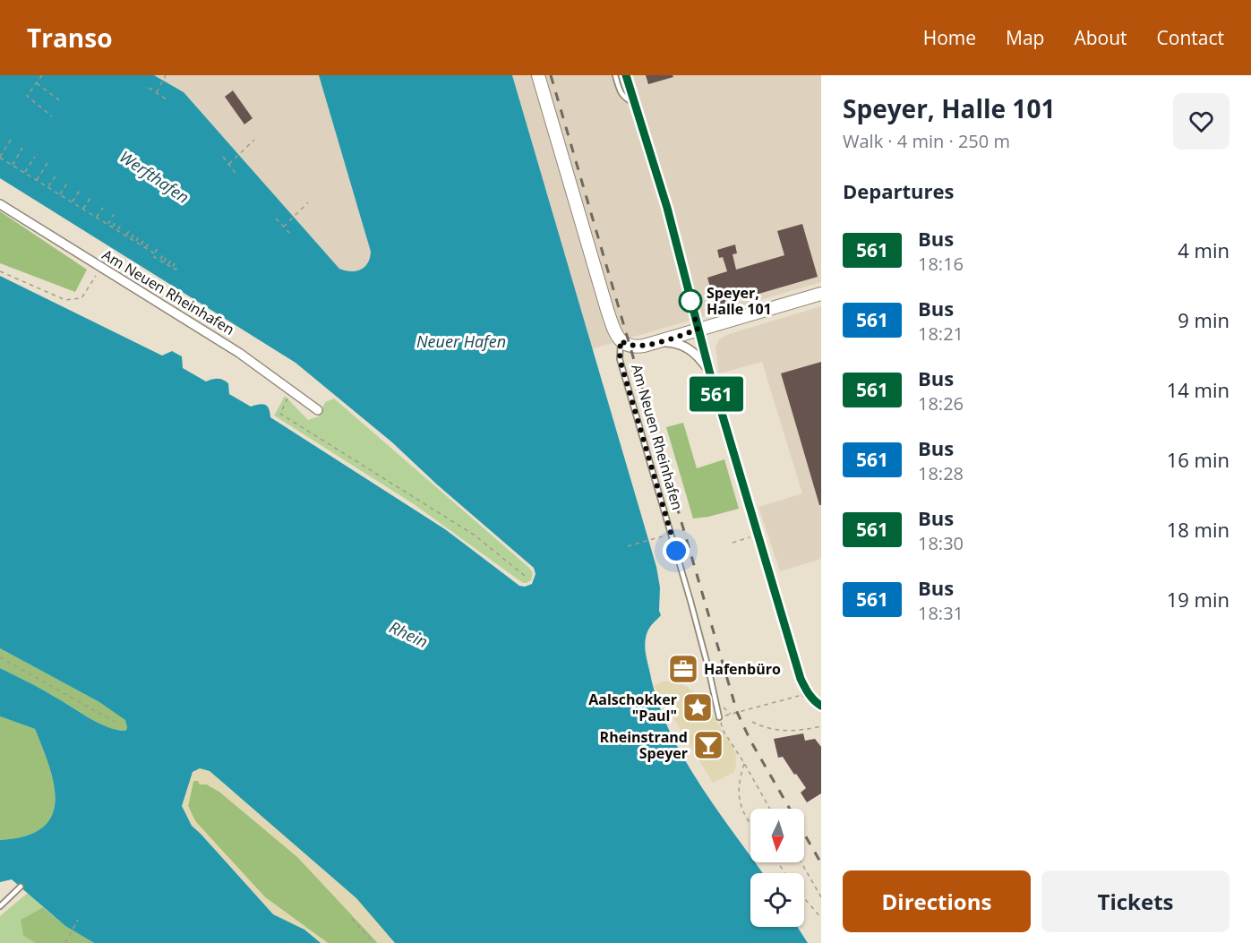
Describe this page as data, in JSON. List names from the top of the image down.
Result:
{
  "streets": {
    "street": ["Am Neuen Rheinhafen"]
  },
  "water": ["Werfthafen", "Neuer Hafen", "Rhein"],
  "places": {
    "other": ["Speyer, Halle 101"],
    "office": ["Hafenbüro"],
    "place": ["Aalschokker \"Paul\""],
    "bar": ["Rheinstrand Speyer"]
  },
  "lines": ["bus line 561"],
  "north": "bottom",
  "page": {
    "header": "Transo",
    "nav": [
      "Home",
      "Map",
      "About",
      "Contact"
    ],
    "on_map": "561",
    "heading": [
      ["Speyer, Halle 101", "Walk · 4 min · 250 m"],
      "Departures"
    ],
    "list": [
      {
        "mark": "561",
        "name": "Bus",
        "note": "18:16",
        "value": "4 min"
      },
      {
        "mark": "561",
        "name": "Bus",
        "note": "18:21",
        "value": "9 min"
      },
      {
        "mark": "561",
        "name": "Bus",
        "note": "18:26",
        "value": "14 min"
      },
      {
        "mark": "561",
        "name": "Bus",
        "note": "18:28",
        "value": "16 min"
      },
      {
        "mark": "561",
        "name": "Bus",
        "note": "18:30",
        "value": "18 min"
      },
      {
        "mark": "561",
        "name": "Bus",
        "note": "18:31",
        "value": "19 min"
      }
    ],
    "buttons": ["Directions", "Tickets"]
  }
}
